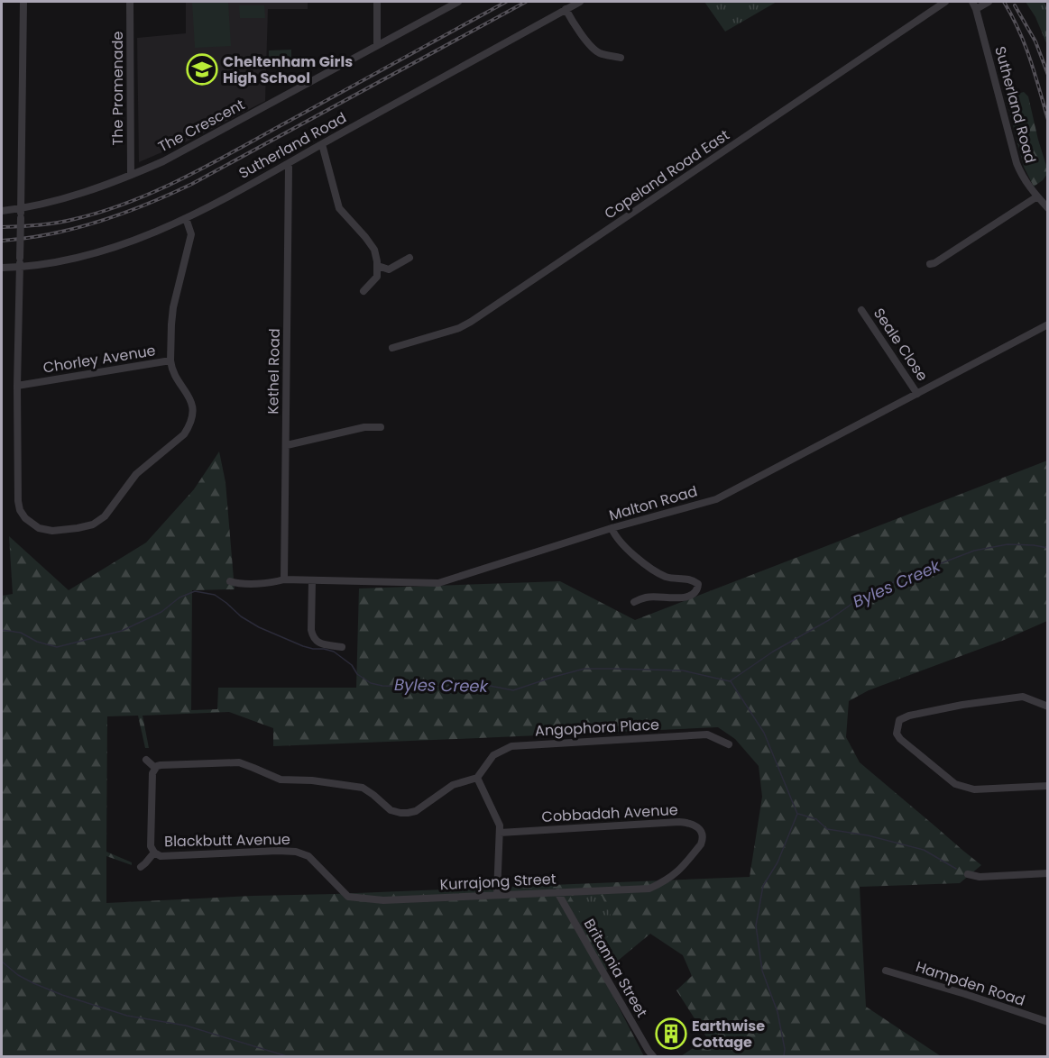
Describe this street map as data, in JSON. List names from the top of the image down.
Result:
{
  "streets": {
    "street": [
      "The Promenade",
      "Sutherland Road",
      "The Crescent",
      "Copeland Road East",
      "Seale Close",
      "Chorley Avenue",
      "Kethel Road",
      "Malton Road",
      "Angophora Place",
      "Cobbadah Avenue",
      "Blackbutt Avenue",
      "Kurrajong Street",
      "Britannia Street",
      "Hampden Road"
    ]
  },
  "crossings": [
    ["The Promenade", "The Crescent"],
    ["Sutherland Road", "Chorley Avenue"],
    ["Sutherland Road", "Kethel Road"],
    ["Seale Close", "Malton Road"],
    ["Kethel Road", "Malton Road"],
    ["Cobbadah Avenue", "Kurrajong Street"],
    ["Blackbutt Avenue", "Kurrajong Street"],
    ["Kurrajong Street", "Britannia Street"]
  ],
  "water": ["Byles Creek"],
  "places": {
    "school or university": ["Cheltenham Girls High School"],
    "building": ["Earthwise Cottage"]
  }
}
